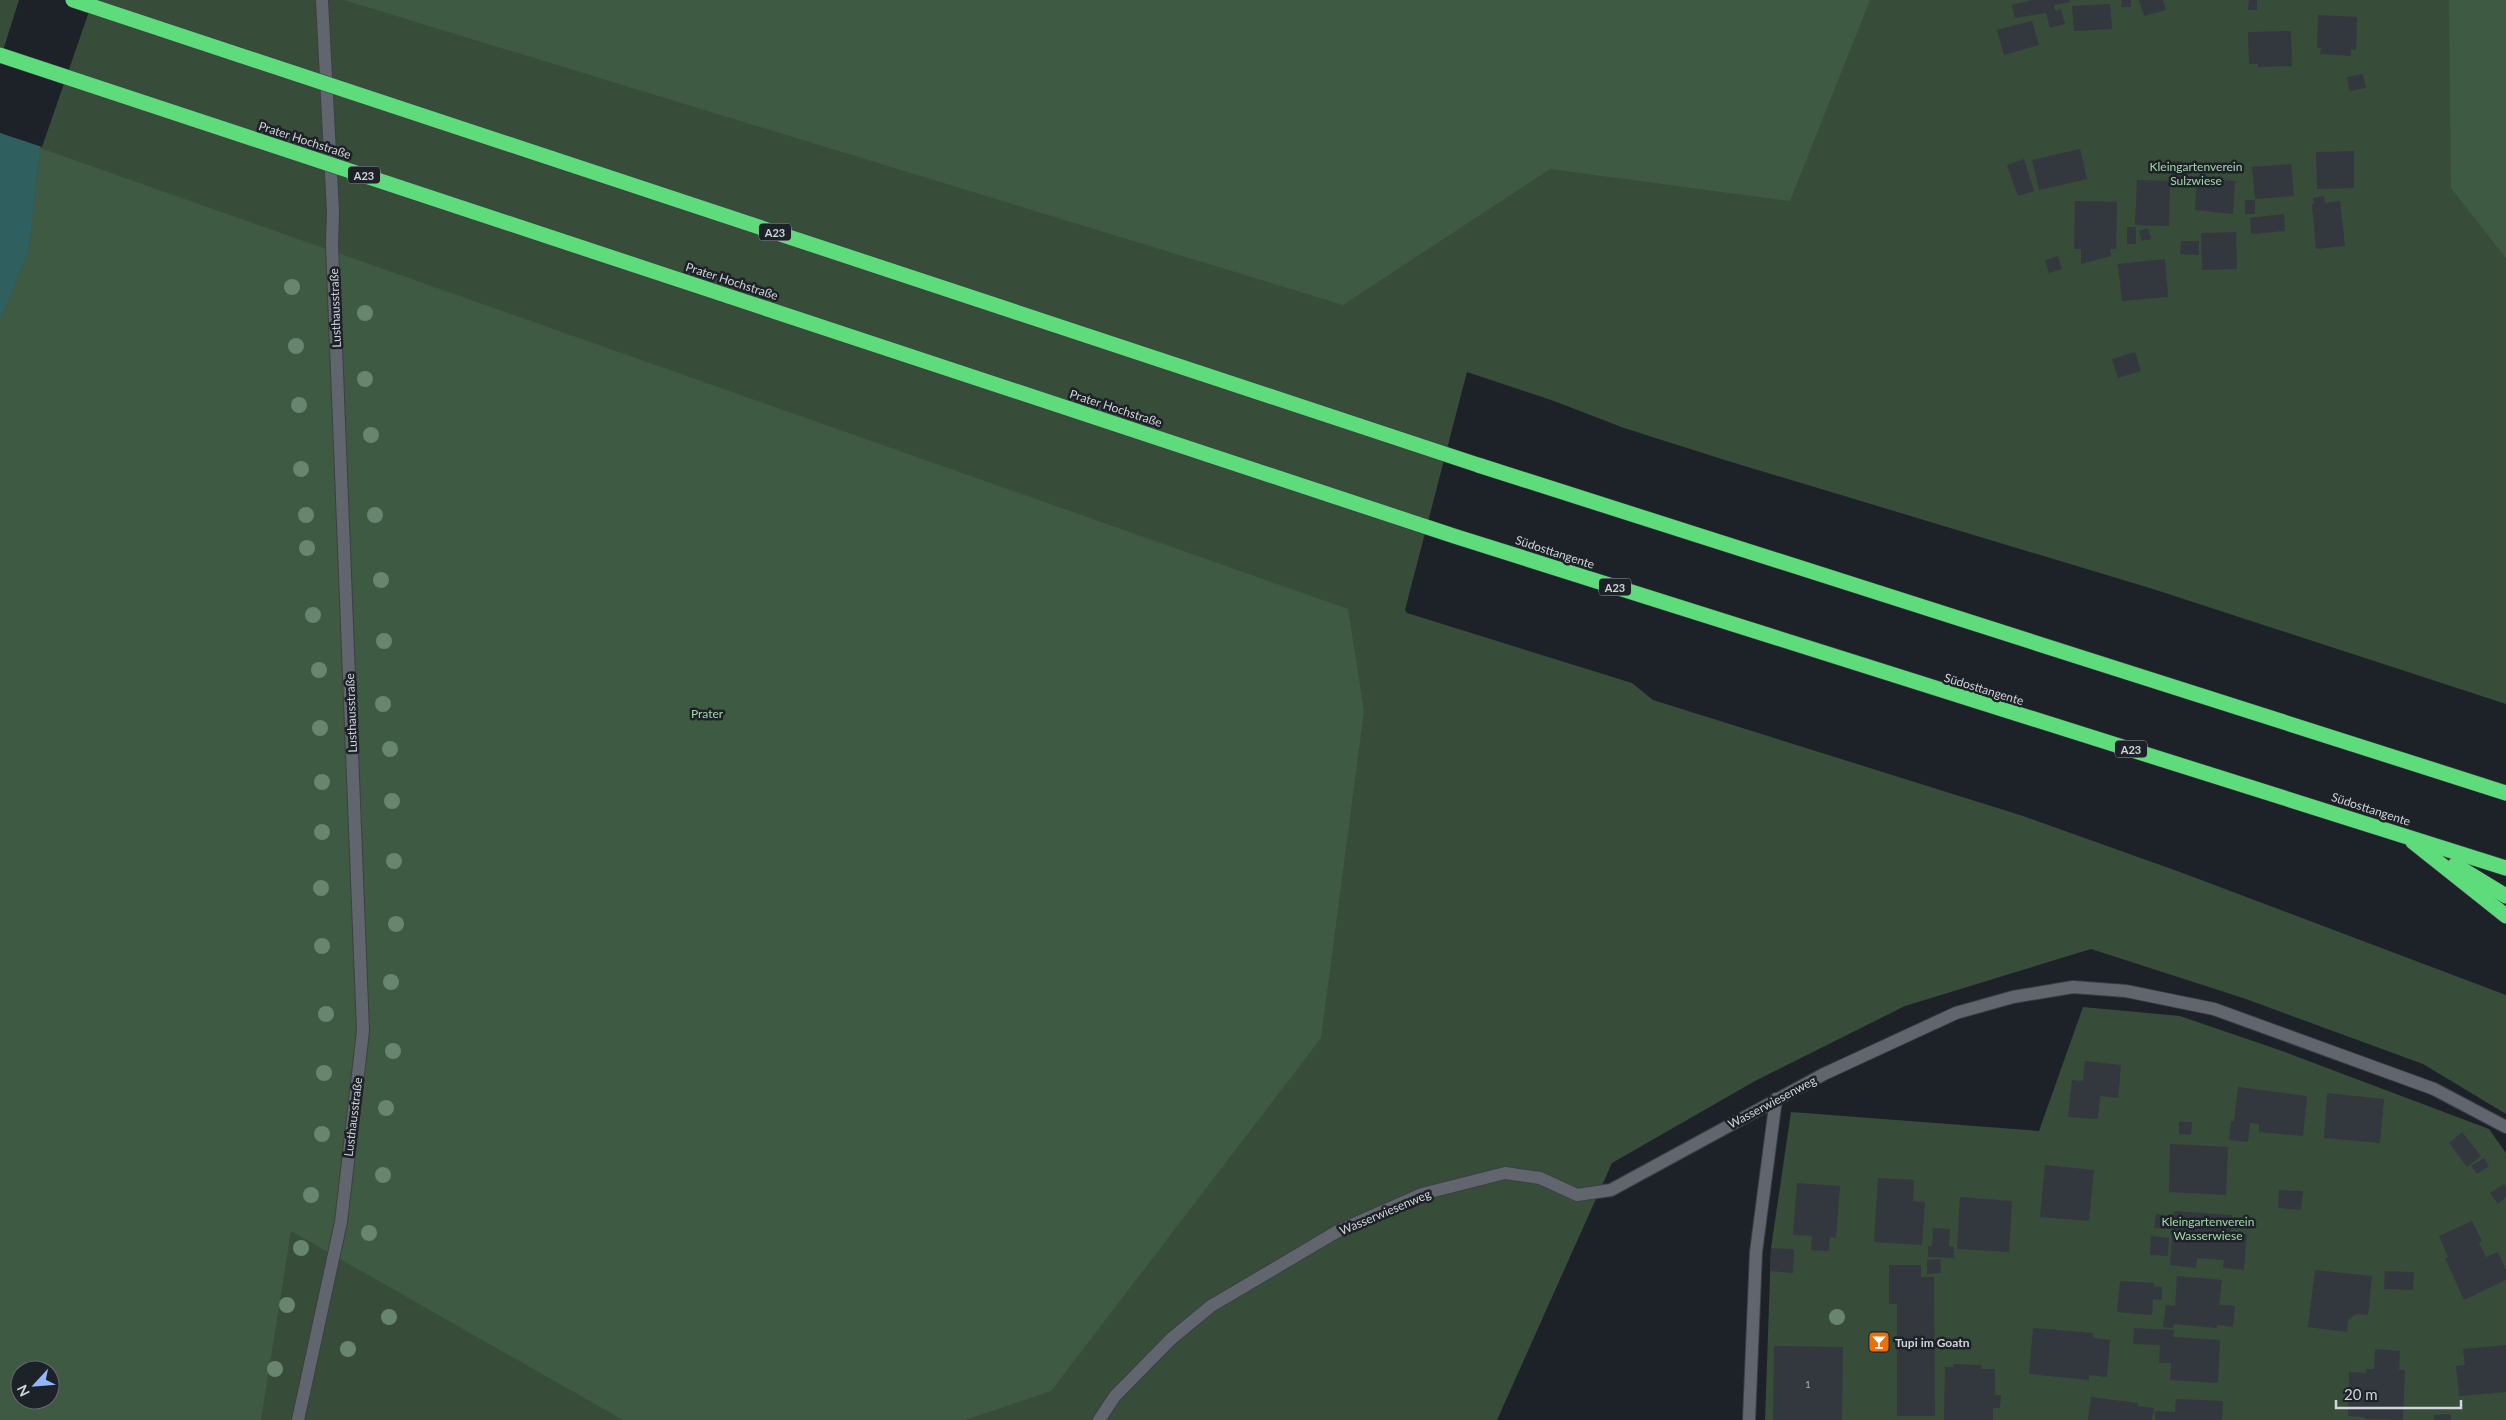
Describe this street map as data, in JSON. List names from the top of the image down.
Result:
{
  "streets": {
    "highway": ["Prater Hochstraße", "A23", "Südosttangente"],
    "street": ["Lusthausstraße", "Wasserwiesenweg"]
  },
  "crossings": [
    ["Prater Hochstraße", "Südosttangente"]
  ],
  "parks": ["Kleingartenverein Sulzwiese", "Prater", "Kleingartenverein Wasserwiese"],
  "places": {
    "bar": ["Tupi im Goatn"]
  },
  "house_numbers": ["1"],
  "scale_bar": "20 m",
  "north": "bottom left"
}
